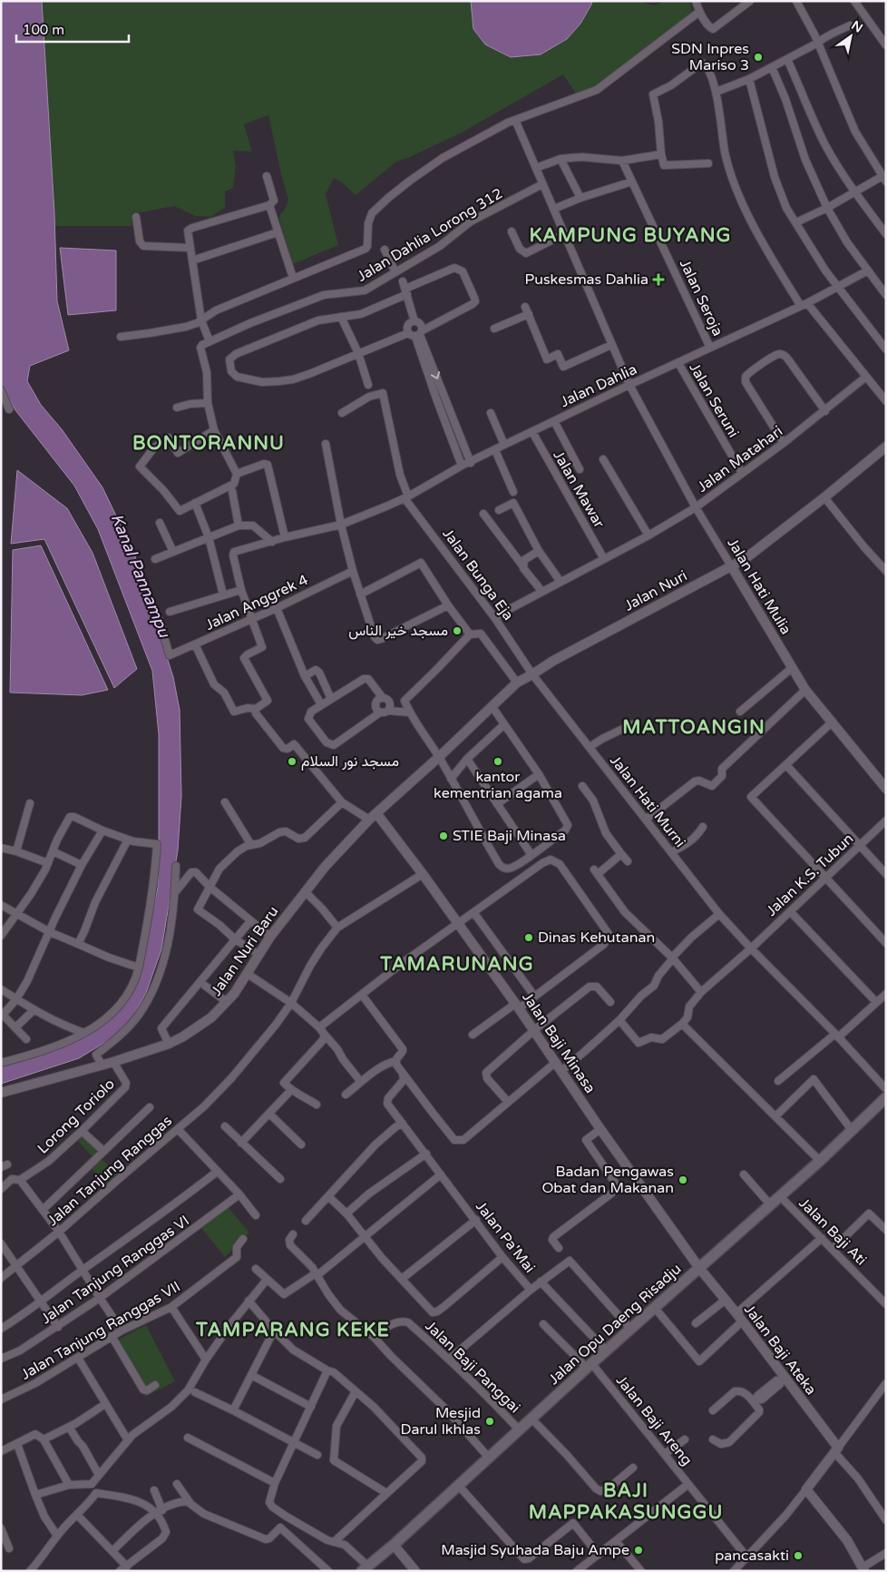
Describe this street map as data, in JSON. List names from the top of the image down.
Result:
{
  "streets": {
    "main road": ["Jalan Opu Daeng Risadju"],
    "street": [
      "Jalan Dahlia Lorong 312",
      "Jalan Seroja",
      "Jalan Dahlia",
      "Jalan Seruni",
      "Jalan Matahari",
      "Jalan Mawar",
      "Jalan Bunga Eja",
      "Jalan Hati Mulia",
      "Jalan Nuri",
      "Jalan Anggrek 4",
      "Jalan Hati Murni",
      "Jalan K.S. Tubun",
      "Jalan Nuri Baru",
      "Jalan Baji Minasa",
      "Lorong Toriolo",
      "Jalan Tanjung Ranggas",
      "Jalan Baji Ati",
      "Jalan Pa'Mai",
      "Jalan Tanjung Ranggas VI",
      "Jalan Tanjung Ranggas VII",
      "Jalan Baji Ateka",
      "Jalan Baji Panggai",
      "Jalan Baji Areng"
    ]
  },
  "crossings": [
    ["Jalan Dahlia Lorong 312", "Jalan Hati Mulia"],
    ["Jalan Seroja", "Jalan Dahlia"],
    ["Jalan Dahlia", "Jalan Seruni"],
    ["Jalan Dahlia", "Jalan Mawar"],
    ["Jalan Dahlia", "Jalan Bunga Eja"],
    ["Jalan Dahlia", "Jalan Hati Mulia"],
    ["Jalan Seruni", "Jalan Matahari"],
    ["Jalan Matahari", "Jalan Mawar"],
    ["Jalan Matahari", "Jalan Bunga Eja"],
    ["Jalan Matahari", "Jalan Hati Mulia"],
    ["Jalan Bunga Eja", "Jalan Nuri"],
    ["Jalan Bunga Eja", "Jalan Hati Murni"],
    ["Jalan Hati Mulia", "Jalan Nuri"],
    ["Jalan Nuri", "Jalan Hati Murni"],
    ["Jalan Nuri", "Jalan Nuri Baru"],
    ["Jalan Nuri", "Jalan Baji Minasa"],
    ["Jalan Hati Murni", "Jalan K.S. Tubun"],
    ["Jalan Nuri Baru", "Jalan Baji Minasa"],
    ["Jalan Nuri Baru", "Lorong Toriolo"],
    ["Jalan Baji Minasa", "Jalan Tanjung Ranggas"],
    ["Jalan Baji Minasa", "Jalan Opu Daeng Risadju"],
    ["Jalan Baji Minasa", "Jalan Baji Ateka"],
    ["Jalan Baji Ati", "Jalan Opu Daeng Risadju"],
    ["Jalan Pa'Mai", "Jalan Opu Daeng Risadju"],
    ["Jalan Opu Daeng Risadju", "Jalan Baji Ateka"],
    ["Jalan Opu Daeng Risadju", "Jalan Baji Panggai"],
    ["Jalan Opu Daeng Risadju", "Jalan Baji Areng"]
  ],
  "districts": [
    "KAMPUNG BUYANG",
    "BONTORANNU",
    "MATTOANGIN",
    "TAMARUNANG",
    "TAMPARANG KEKE",
    "BAJI MAPPAKASUNGGU"
  ],
  "water": ["Kanal Pannampu"],
  "places": {
    "other": [
      "SDN Inpres Mariso 3",
      "مسجد خير الناس",
      "مسجد نور السلام",
      "kantor kementrian agama",
      "STIE Baji Minasa",
      "Dinas Kehutanan",
      "Badan Pengawas Obat dan Makanan",
      "Mesjid Darul Ikhlas",
      "Masjid Syuhada Baju Ampe",
      "pancasakti"
    ],
    "health": ["Puskesmas Dahlia"]
  },
  "scale_bar": "100 m",
  "north": "top right"
}
